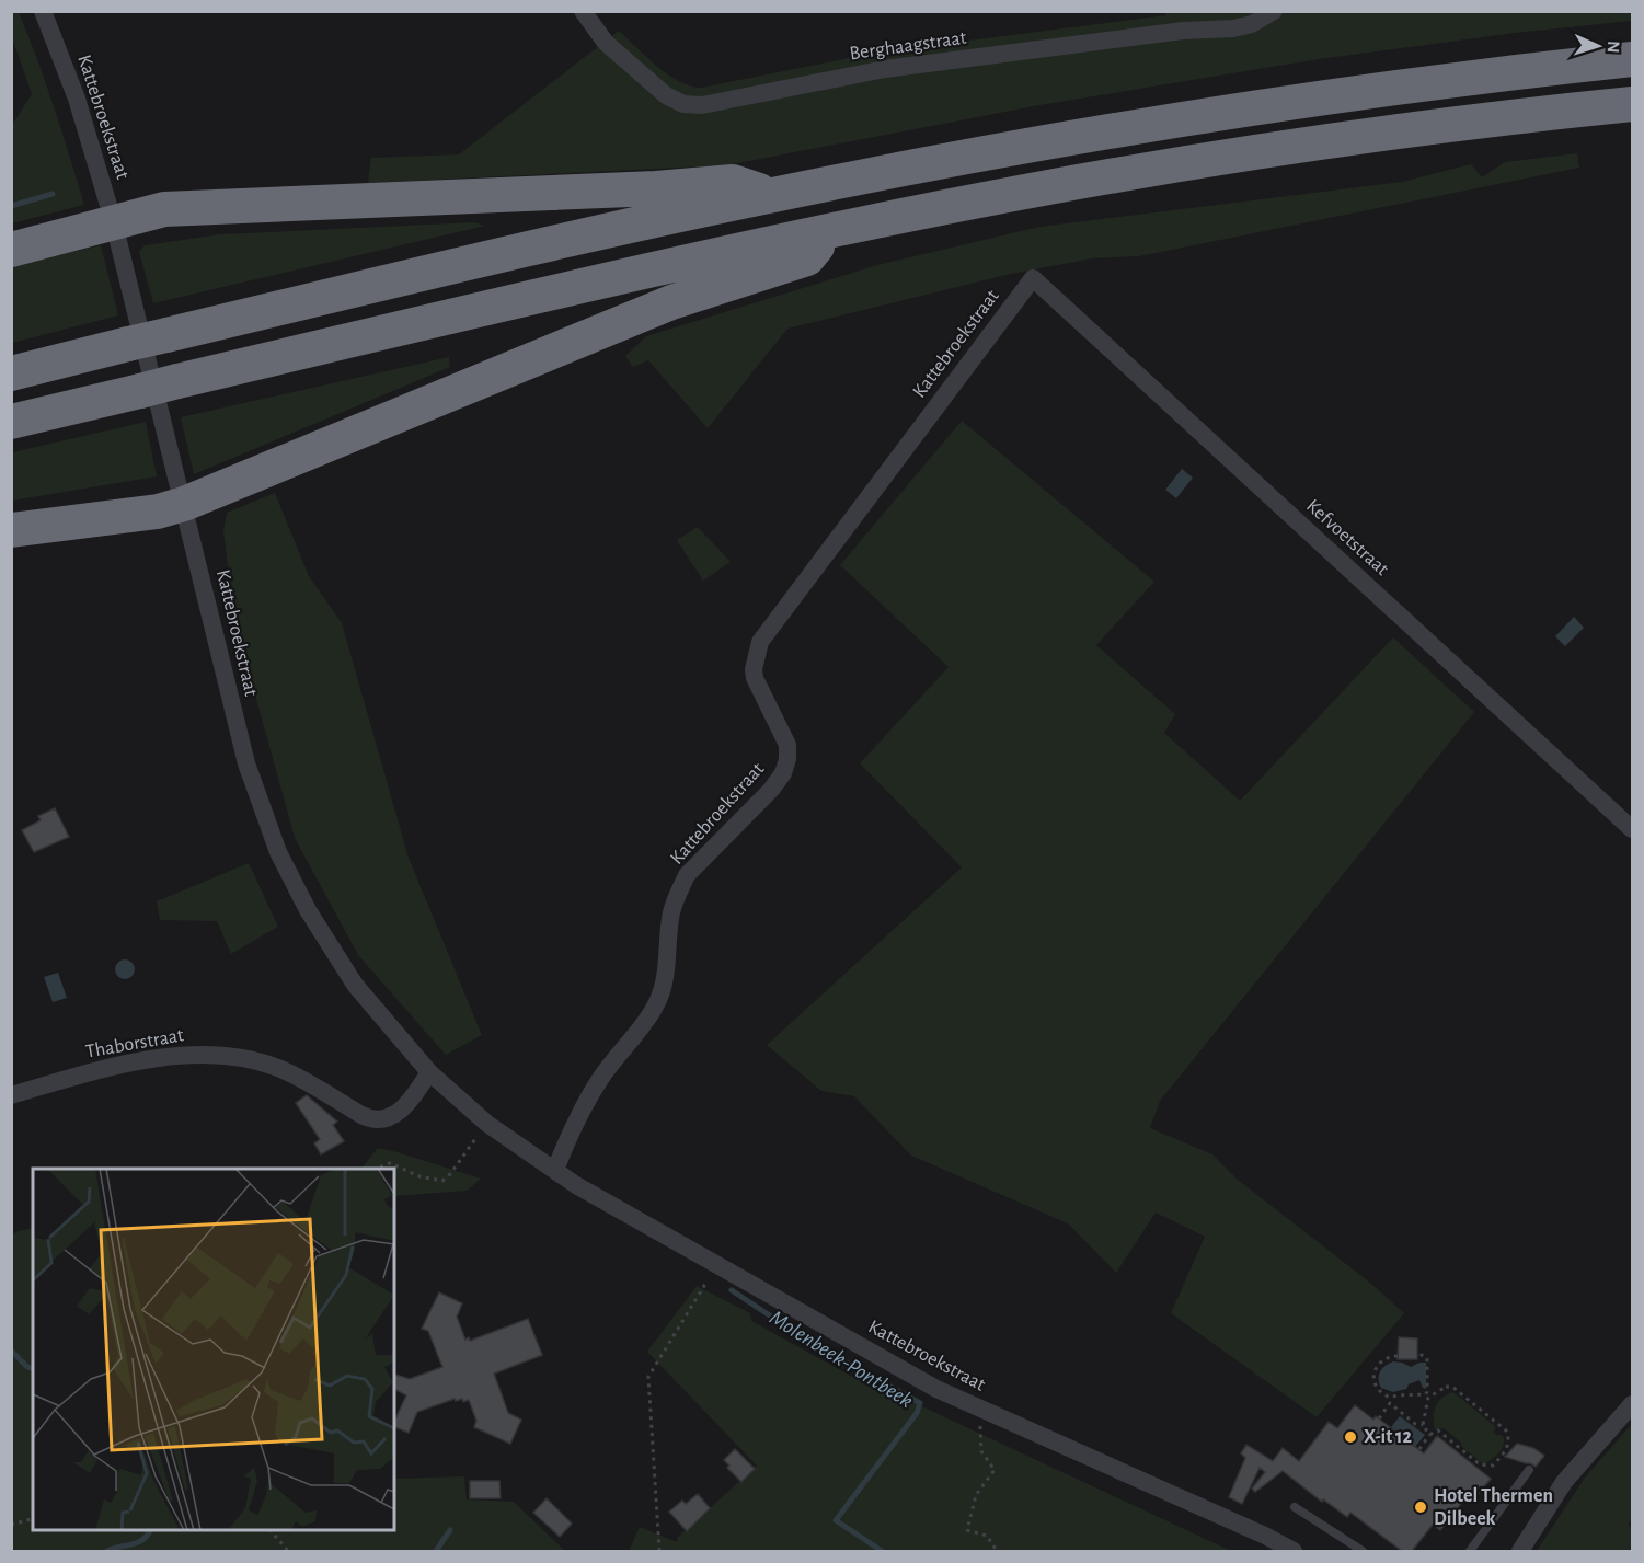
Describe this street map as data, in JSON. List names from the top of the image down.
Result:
{
  "streets": {
    "street": [
      "Berghaagstraat",
      "Kattebroekstraat",
      "Kefvoetstraat",
      "Thaborstraat"
    ]
  },
  "crossings": [
    ["Kattebroekstraat", "Kefvoetstraat"],
    ["Kattebroekstraat", "Thaborstraat"]
  ],
  "water": ["Molenbeek-Pontbeek"],
  "places": ["X-it 12", "Hotel Thermen Dilbeek"],
  "north": "right"
}
